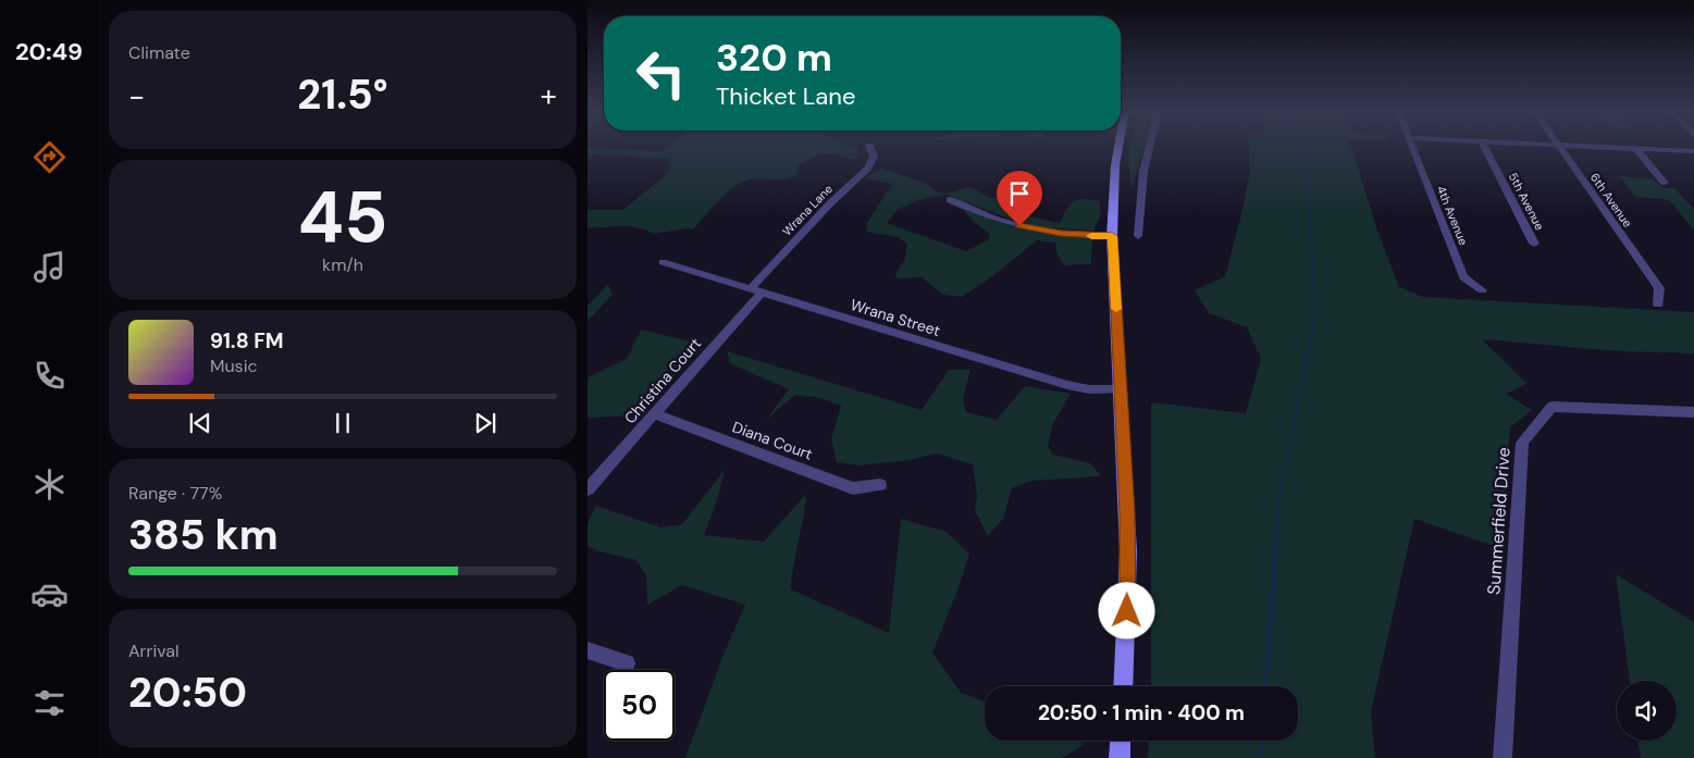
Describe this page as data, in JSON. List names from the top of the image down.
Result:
{
  "streets": {
    "street": [
      "6th Avenue",
      "5th Avenue",
      "Wrana Lane",
      "4th Avenue",
      "Wrana Street",
      "Christina Court",
      "Diana Court",
      "Summerfield Drive"
    ]
  },
  "crossings": [
    ["Wrana Lane", "Wrana Street"],
    ["Wrana Lane", "Christina Court"],
    ["Wrana Street", "Christina Court"],
    ["Christina Court", "Diana Court"]
  ],
  "page": {
    "tabs": "20:49",
    "tile": [
      "Climate",
      ["45", "km/h"],
      ["Range · 77%", "385 km"],
      ["Arrival", "20:50"]
    ],
    "turn": ["320 m", "Thicket Lane"],
    "heat": ["−", "21.5°", "+"],
    "song": ["91.8 FM", "Music"],
    "limit": "50",
    "trip": "20:50 · 1 min · 400 m"
  }
}
